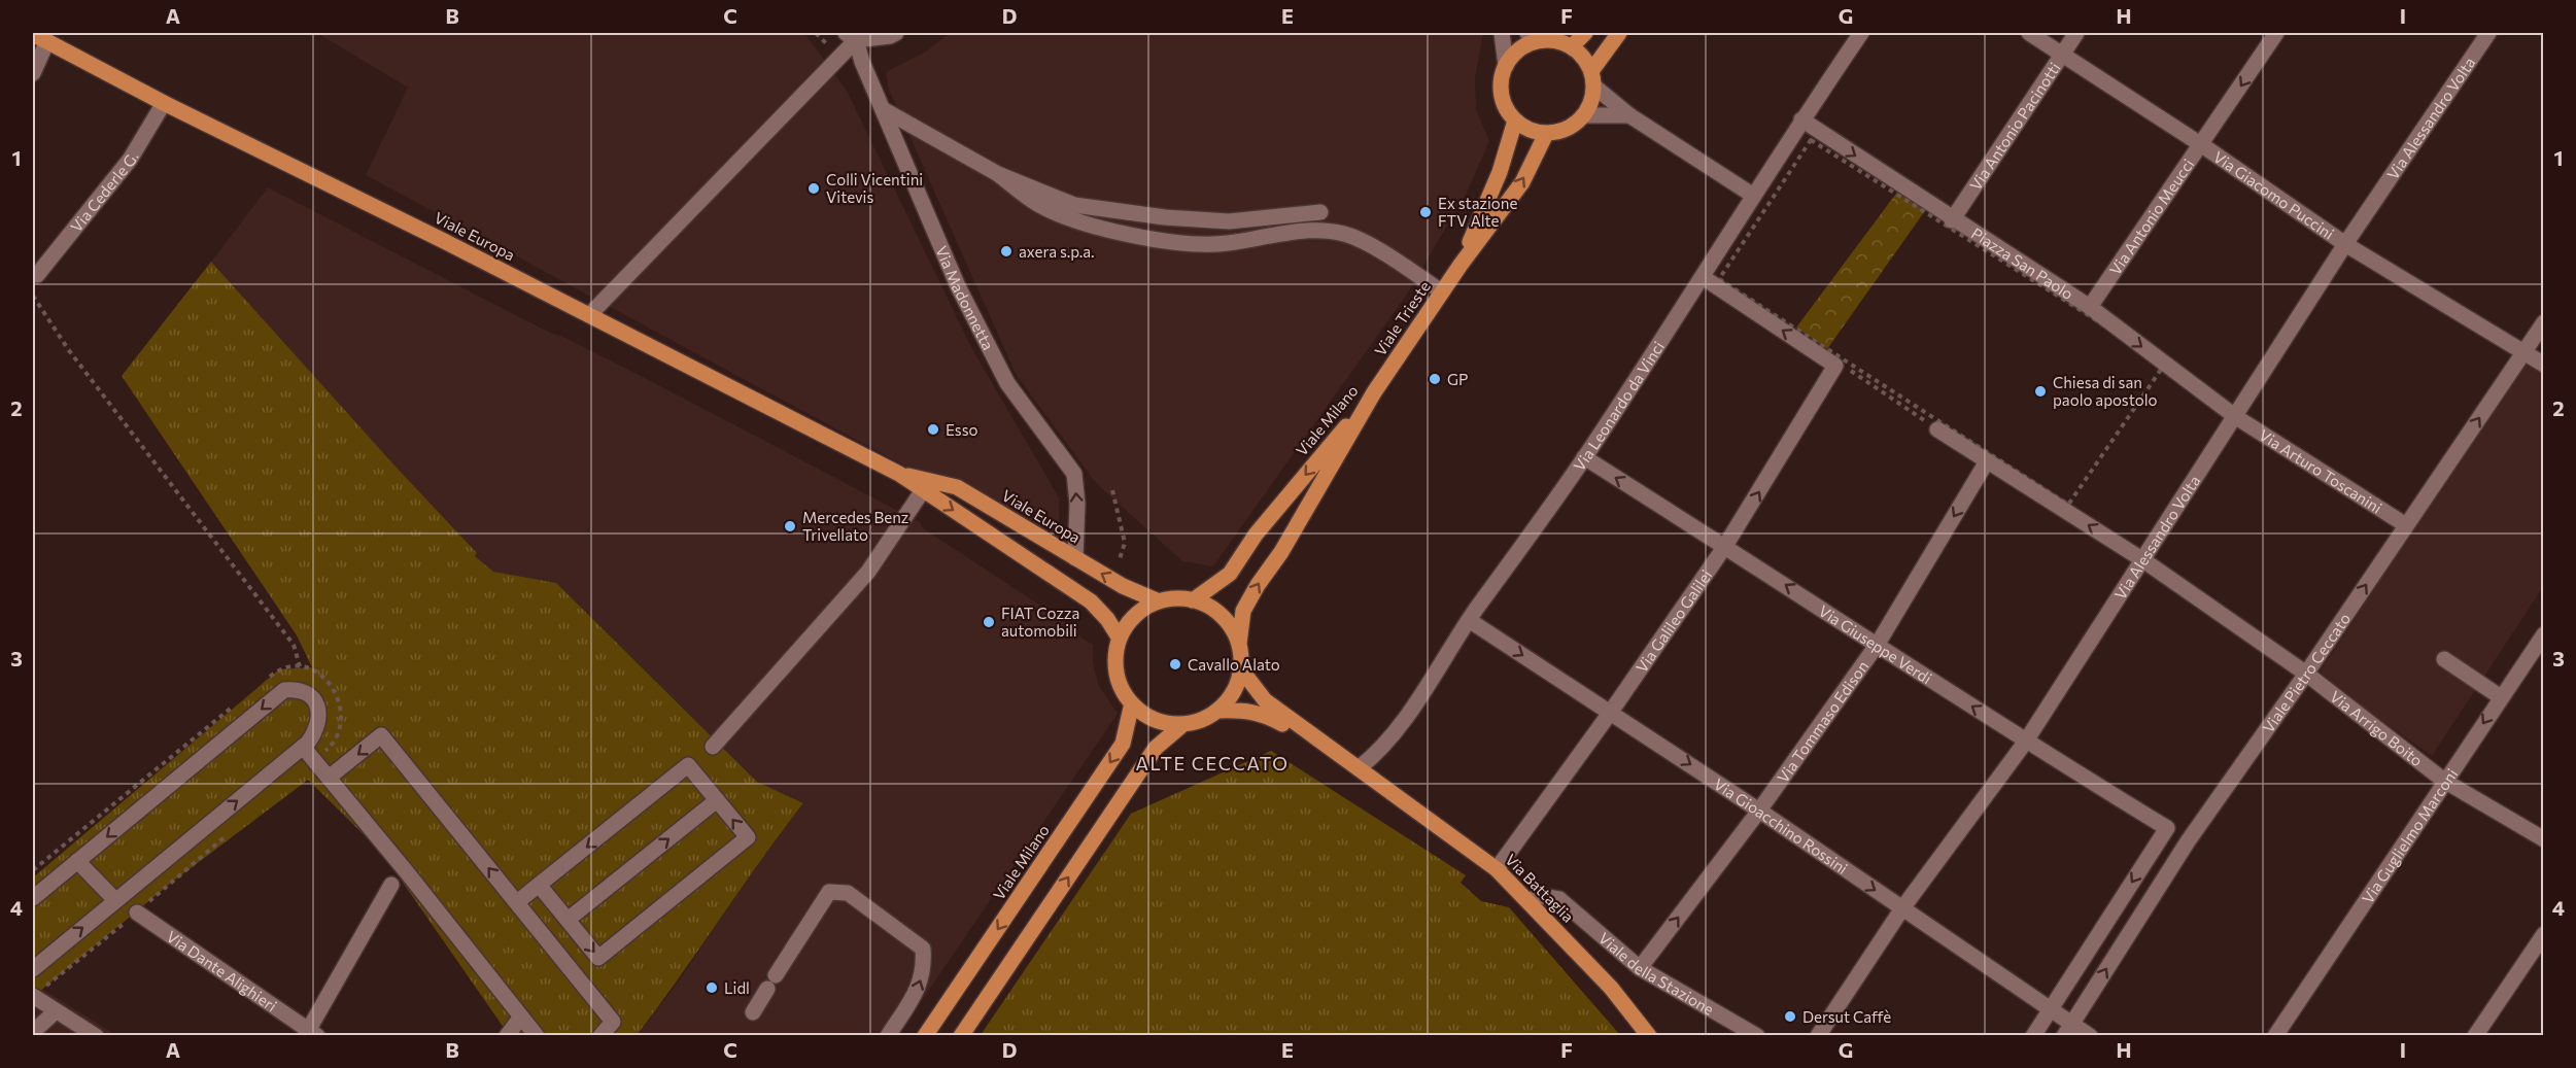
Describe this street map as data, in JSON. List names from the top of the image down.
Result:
{
  "streets": {
    "main road": [
      "Viale Europa",
      "Viale Trieste",
      "Viale Milano",
      "Via Battaglia"
    ],
    "street": [
      "Via Alessandro Volta",
      "Via Antonio Pacinotti",
      "Via Cederle G.",
      "Via Giacomo Puccini",
      "Via Antonio Meucci",
      "Piazza San Paolo",
      "Via Madonnetta",
      "Via Leonardo da Vinci",
      "Via Arturo Toscanini",
      "Via Galileo Galilei",
      "Via Giuseppe Verdi",
      "Viale Pietro Ceccato",
      "Via Tommaso Edison",
      "Via Arrigo Boito",
      "Via Gioacchino Rossini",
      "Via Guglielmo Marconi",
      "Via Dante Alighieri",
      "Viale della Stazione"
    ]
  },
  "crossings": [
    ["Via Alessandro Volta", "Via Giacomo Puccini"],
    ["Via Alessandro Volta", "Piazza San Paolo"],
    ["Via Alessandro Volta", "Via Arturo Toscanini"],
    ["Via Alessandro Volta", "Via Giuseppe Verdi"],
    ["Via Alessandro Volta", "Via Arrigo Boito"],
    ["Via Alessandro Volta", "Via Gioacchino Rossini"],
    ["Via Antonio Pacinotti", "Via Giacomo Puccini"],
    ["Via Antonio Pacinotti", "Piazza San Paolo"],
    ["Via Cederle G.", "Viale Europa"],
    ["Via Giacomo Puccini", "Via Antonio Meucci"],
    ["Via Giacomo Puccini", "Viale Pietro Ceccato"],
    ["Via Antonio Meucci", "Piazza San Paolo"],
    ["Viale Europa", "Via Madonnetta"],
    ["Viale Europa", "Viale Milano"],
    ["Viale Europa", "Via Battaglia"],
    ["Piazza San Paolo", "Via Leonardo da Vinci"],
    ["Piazza San Paolo", "Via Arturo Toscanini"],
    ["Viale Trieste", "Viale Milano"],
    ["Via Leonardo da Vinci", "Via Giuseppe Verdi"],
    ["Via Leonardo da Vinci", "Via Gioacchino Rossini"],
    ["Via Leonardo da Vinci", "Via Battaglia"],
    ["Viale Milano", "Via Battaglia"],
    ["Via Arturo Toscanini", "Viale Pietro Ceccato"],
    ["Via Galileo Galilei", "Via Giuseppe Verdi"],
    ["Via Galileo Galilei", "Via Gioacchino Rossini"],
    ["Via Galileo Galilei", "Via Battaglia"],
    ["Via Giuseppe Verdi", "Via Tommaso Edison"],
    ["Via Giuseppe Verdi", "Via Gioacchino Rossini"],
    ["Viale Pietro Ceccato", "Via Arrigo Boito"],
    ["Viale Pietro Ceccato", "Via Gioacchino Rossini"],
    ["Via Tommaso Edison", "Via Gioacchino Rossini"],
    ["Via Tommaso Edison", "Viale della Stazione"],
    ["Via Arrigo Boito", "Via Guglielmo Marconi"],
    ["Via Battaglia", "Viale della Stazione"]
  ],
  "one_way": [
    "Via Antonio Meucci",
    "Piazza San Paolo",
    "Via Madonnetta",
    "Viale Pietro Ceccato",
    "Via Gioacchino Rossini"
  ],
  "districts": ["ALTE CECCATO"],
  "places": [
    "Colli Vicentini Vitevis",
    "Ex stazione FTV Alte",
    "axera s.p.a.",
    "GP",
    "Chiesa di san paolo apostolo",
    "Esso",
    "Mercedes Benz Trivellato",
    "FIAT Cozza automobili",
    "Cavallo Alato",
    "Lidl",
    "Dersut Caffè"
  ],
  "grid": {
    "columns": [
      "A",
      "B",
      "C",
      "D",
      "E",
      "F",
      "G",
      "H",
      "I"
    ],
    "rows": [
      "1",
      "2",
      "3",
      "4"
    ]
  }
}
